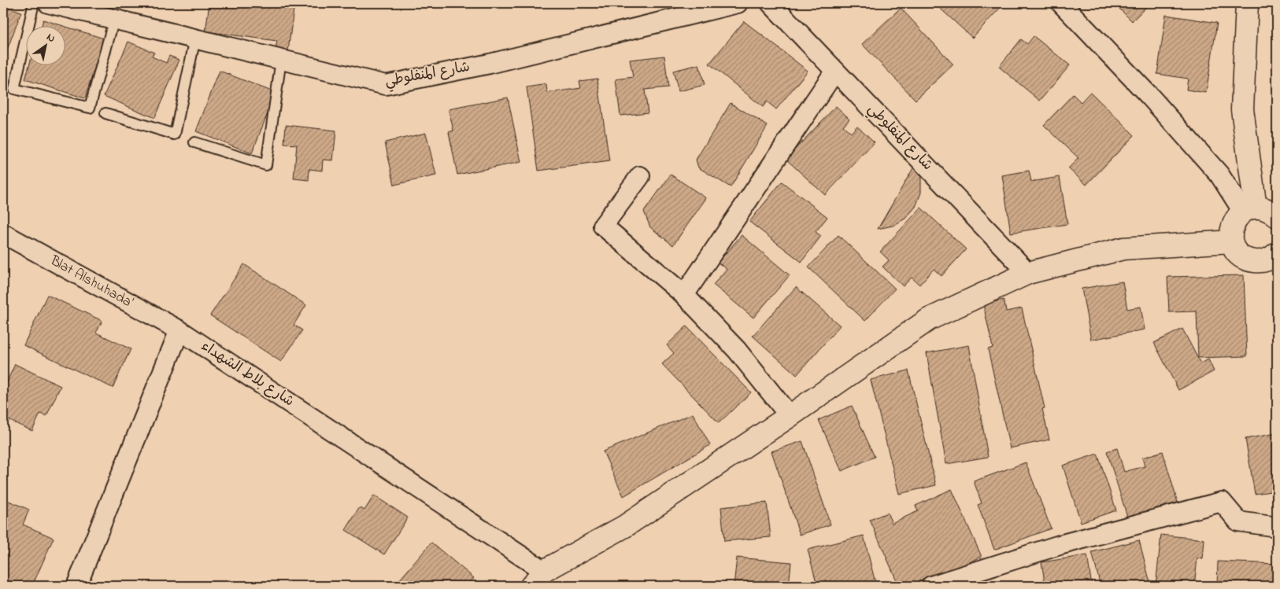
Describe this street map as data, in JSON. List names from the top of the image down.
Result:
{
  "streets": {
    "street": ["شارع المنفلوطي", "Blat Alshuhada'", "شارع بلاط الشهداء"]
  },
  "crossings": [
    ["Blat Alshuhada'", "شارع بلاط الشهداء"]
  ],
  "north": "top right"
}
